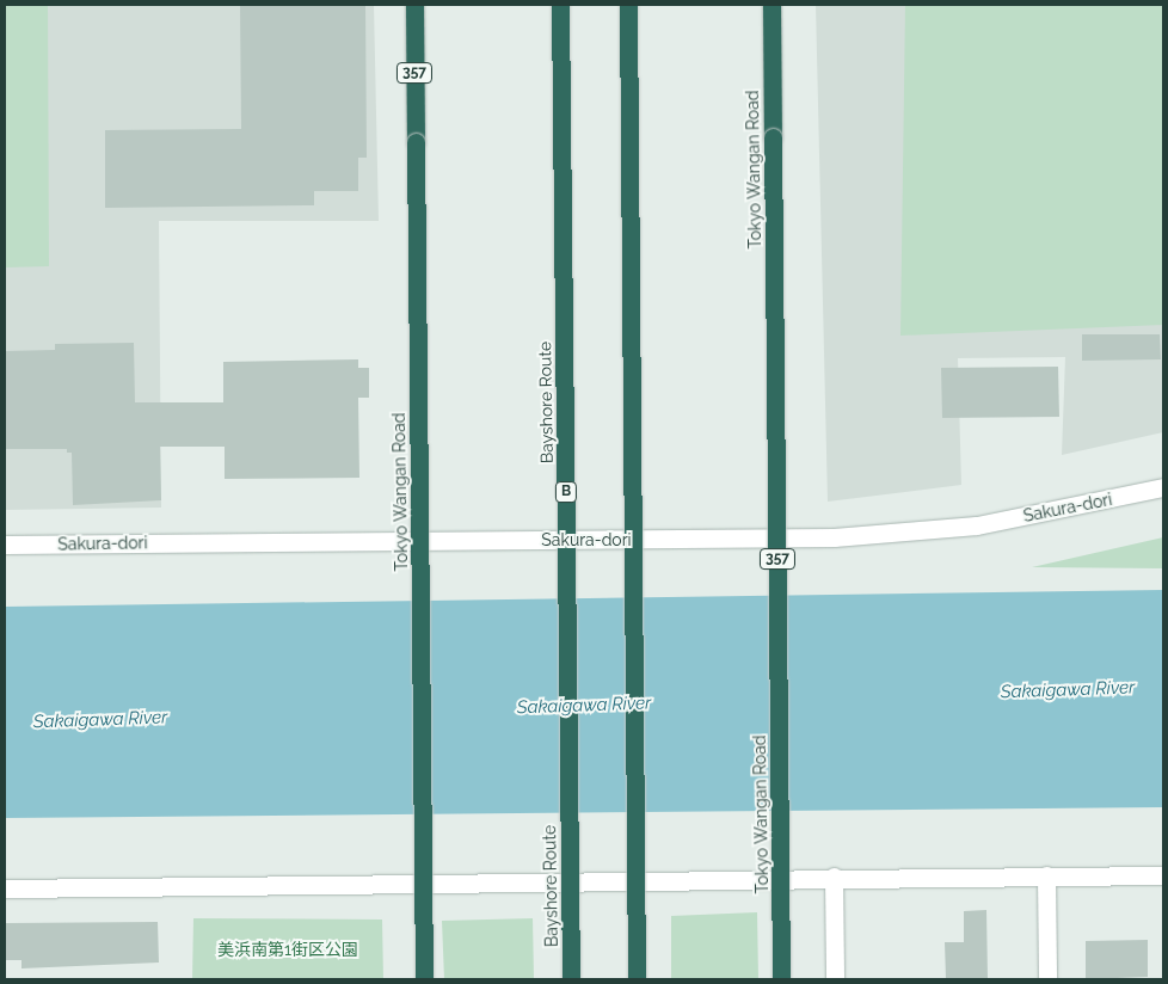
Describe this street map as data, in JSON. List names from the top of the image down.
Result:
{
  "streets": {
    "highway": [
      "357",
      "Tokyo Wangan Road",
      "Bayshore Route",
      "B"
    ],
    "street": ["Sakura-dori"]
  },
  "water": ["Sakaigawa River"],
  "parks": ["美浜南第1街区公園"]
}
